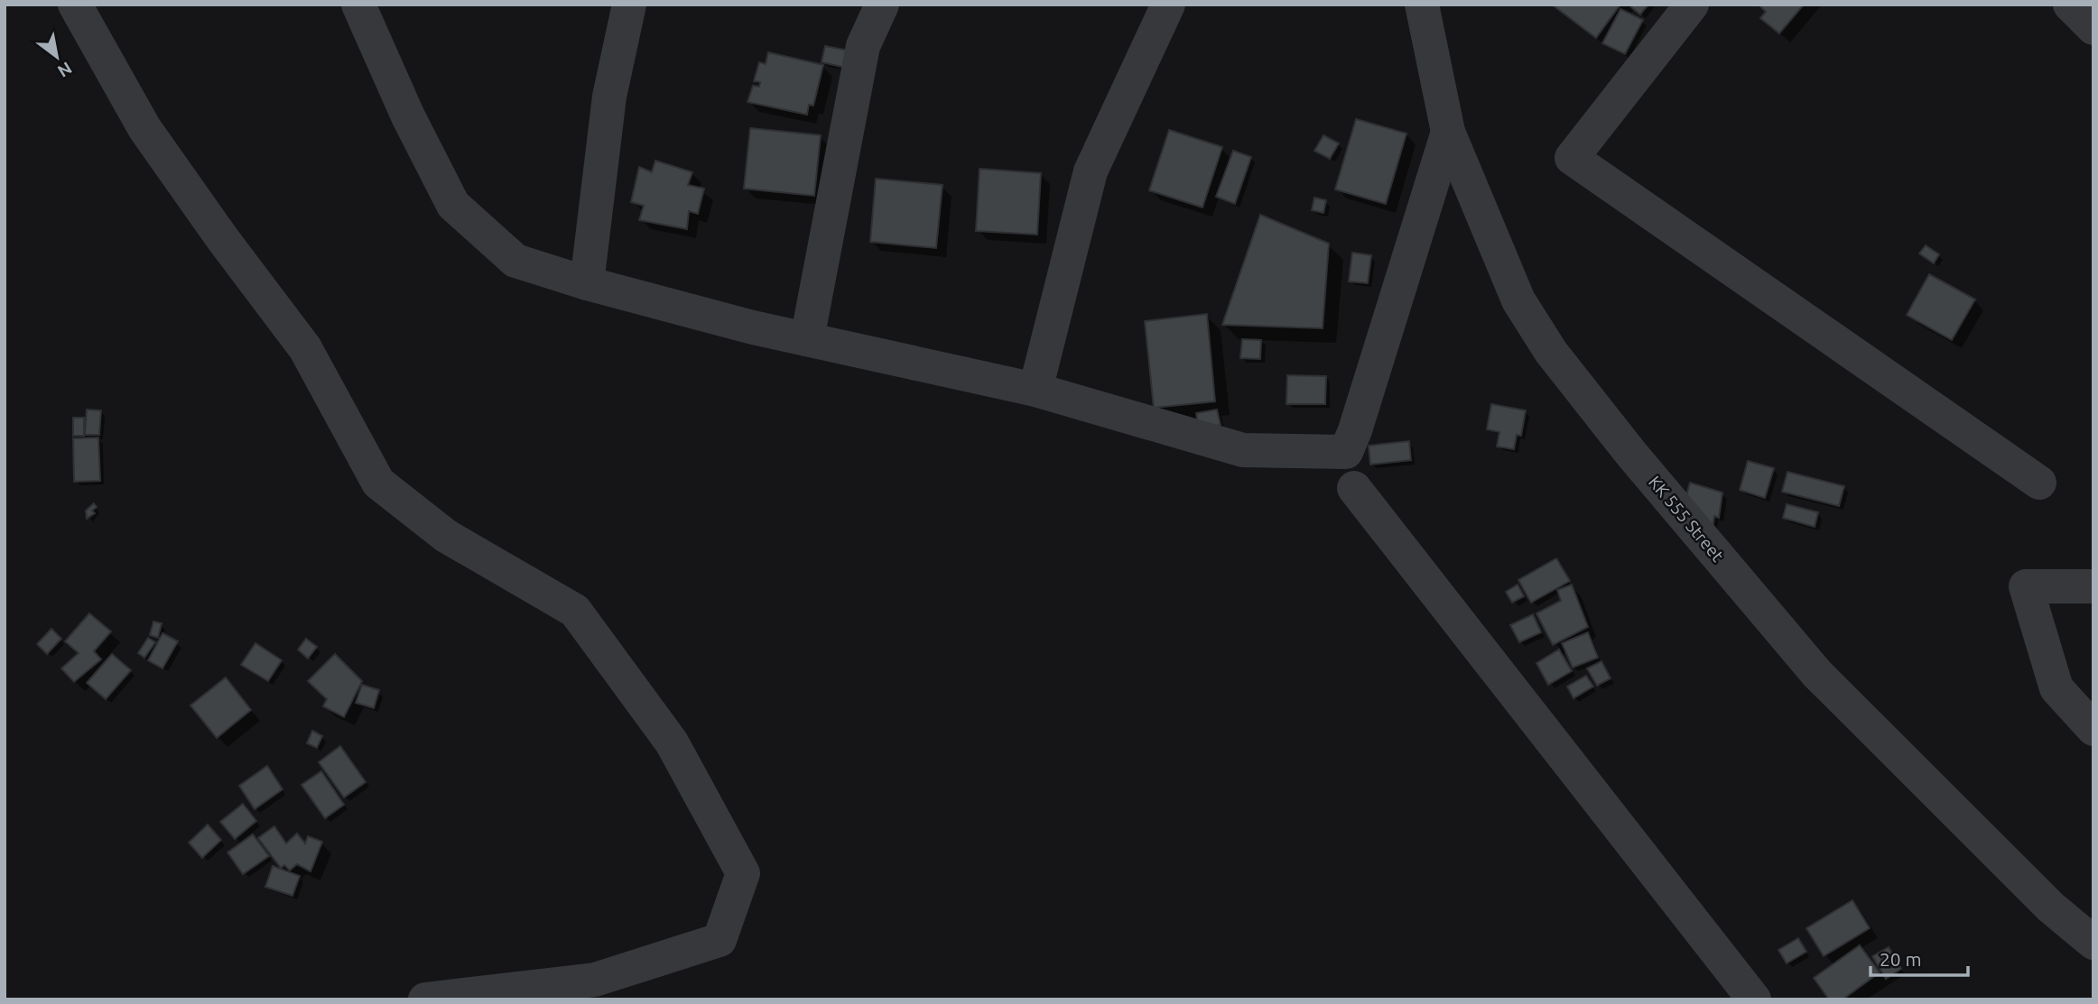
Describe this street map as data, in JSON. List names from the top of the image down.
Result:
{
  "streets": {
    "street": ["KK 555 Street"]
  },
  "scale_bar": "20 m",
  "north": "bottom right"
}
